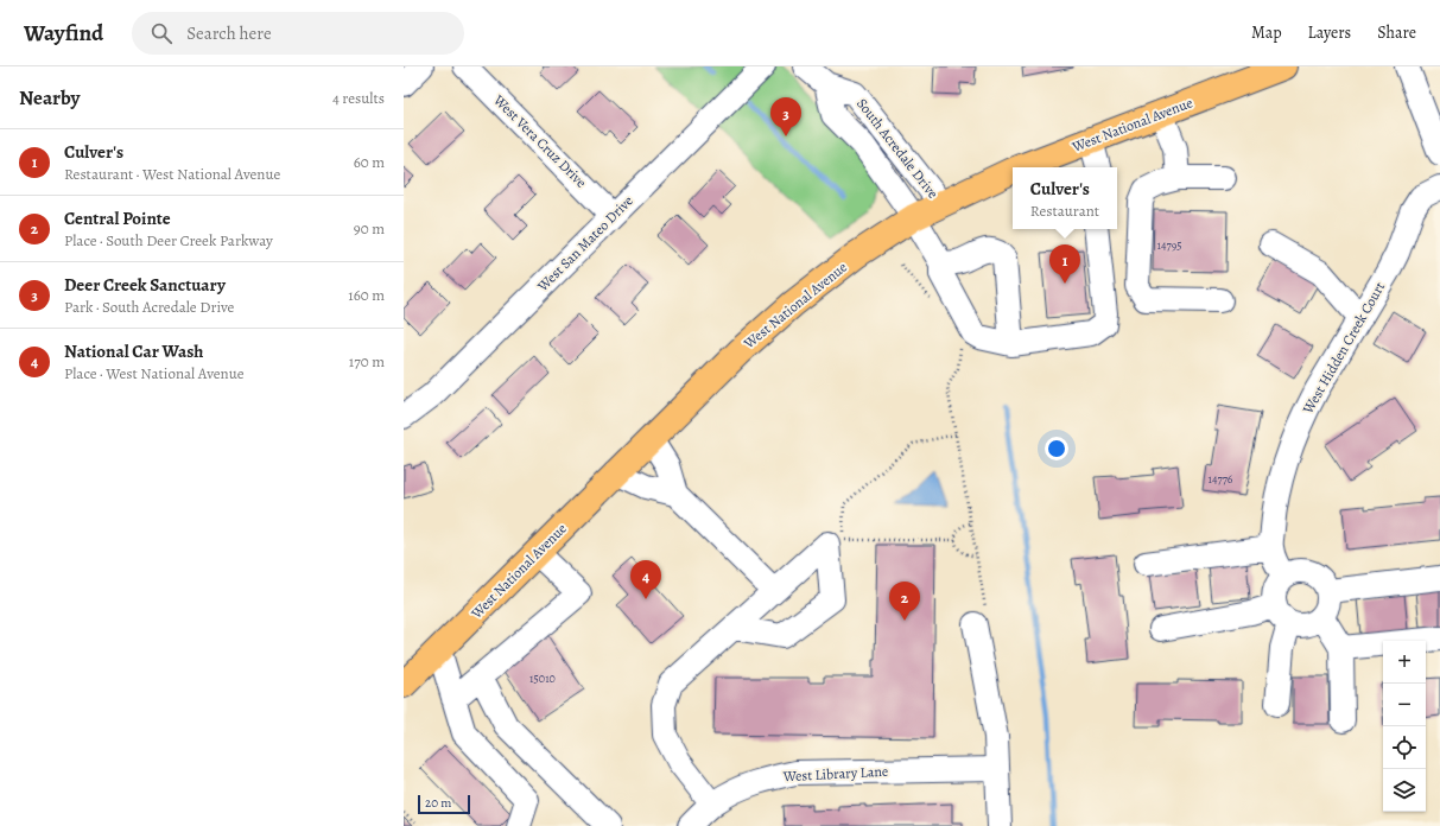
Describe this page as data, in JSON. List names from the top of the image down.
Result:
{
  "streets": {
    "main road": ["West National Avenue"],
    "street": [
      "West Vera Cruz Drive",
      "South Acredale Drive",
      "West San Mateo Drive",
      "West Hidden Creek Court",
      "West Library Lane"
    ]
  },
  "crossings": [
    ["West National Avenue", "South Acredale Drive"],
    ["West Vera Cruz Drive", "West San Mateo Drive"]
  ],
  "house_numbers": ["14795", "14776", "15010"],
  "scale_bar": "20 m",
  "page": {
    "header": "Wayfind",
    "search": "Search here",
    "nav": ["Map", "Layers", "Share"],
    "heading": ["Nearby", "4 results"],
    "pins": [
      "3",
      "1",
      "4",
      "2"
    ],
    "list": [
      {
        "mark": "1",
        "name": "Culver's",
        "note": "Restaurant · West National Avenue",
        "value": "60 m"
      },
      {
        "mark": "2",
        "name": "Central Pointe",
        "note": "Place · South Deer Creek Parkway",
        "value": "90 m"
      },
      {
        "mark": "3",
        "name": "Deer Creek Sanctuary",
        "note": "Park · South Acredale Drive",
        "value": "160 m"
      },
      {
        "mark": "4",
        "name": "National Car Wash",
        "note": "Place · West National Avenue",
        "value": "170 m"
      }
    ],
    "popup": ["Culver's", "Restaurant"],
    "map_buttons": ["+", "−"],
    "scale": "20 m"
  }
}
